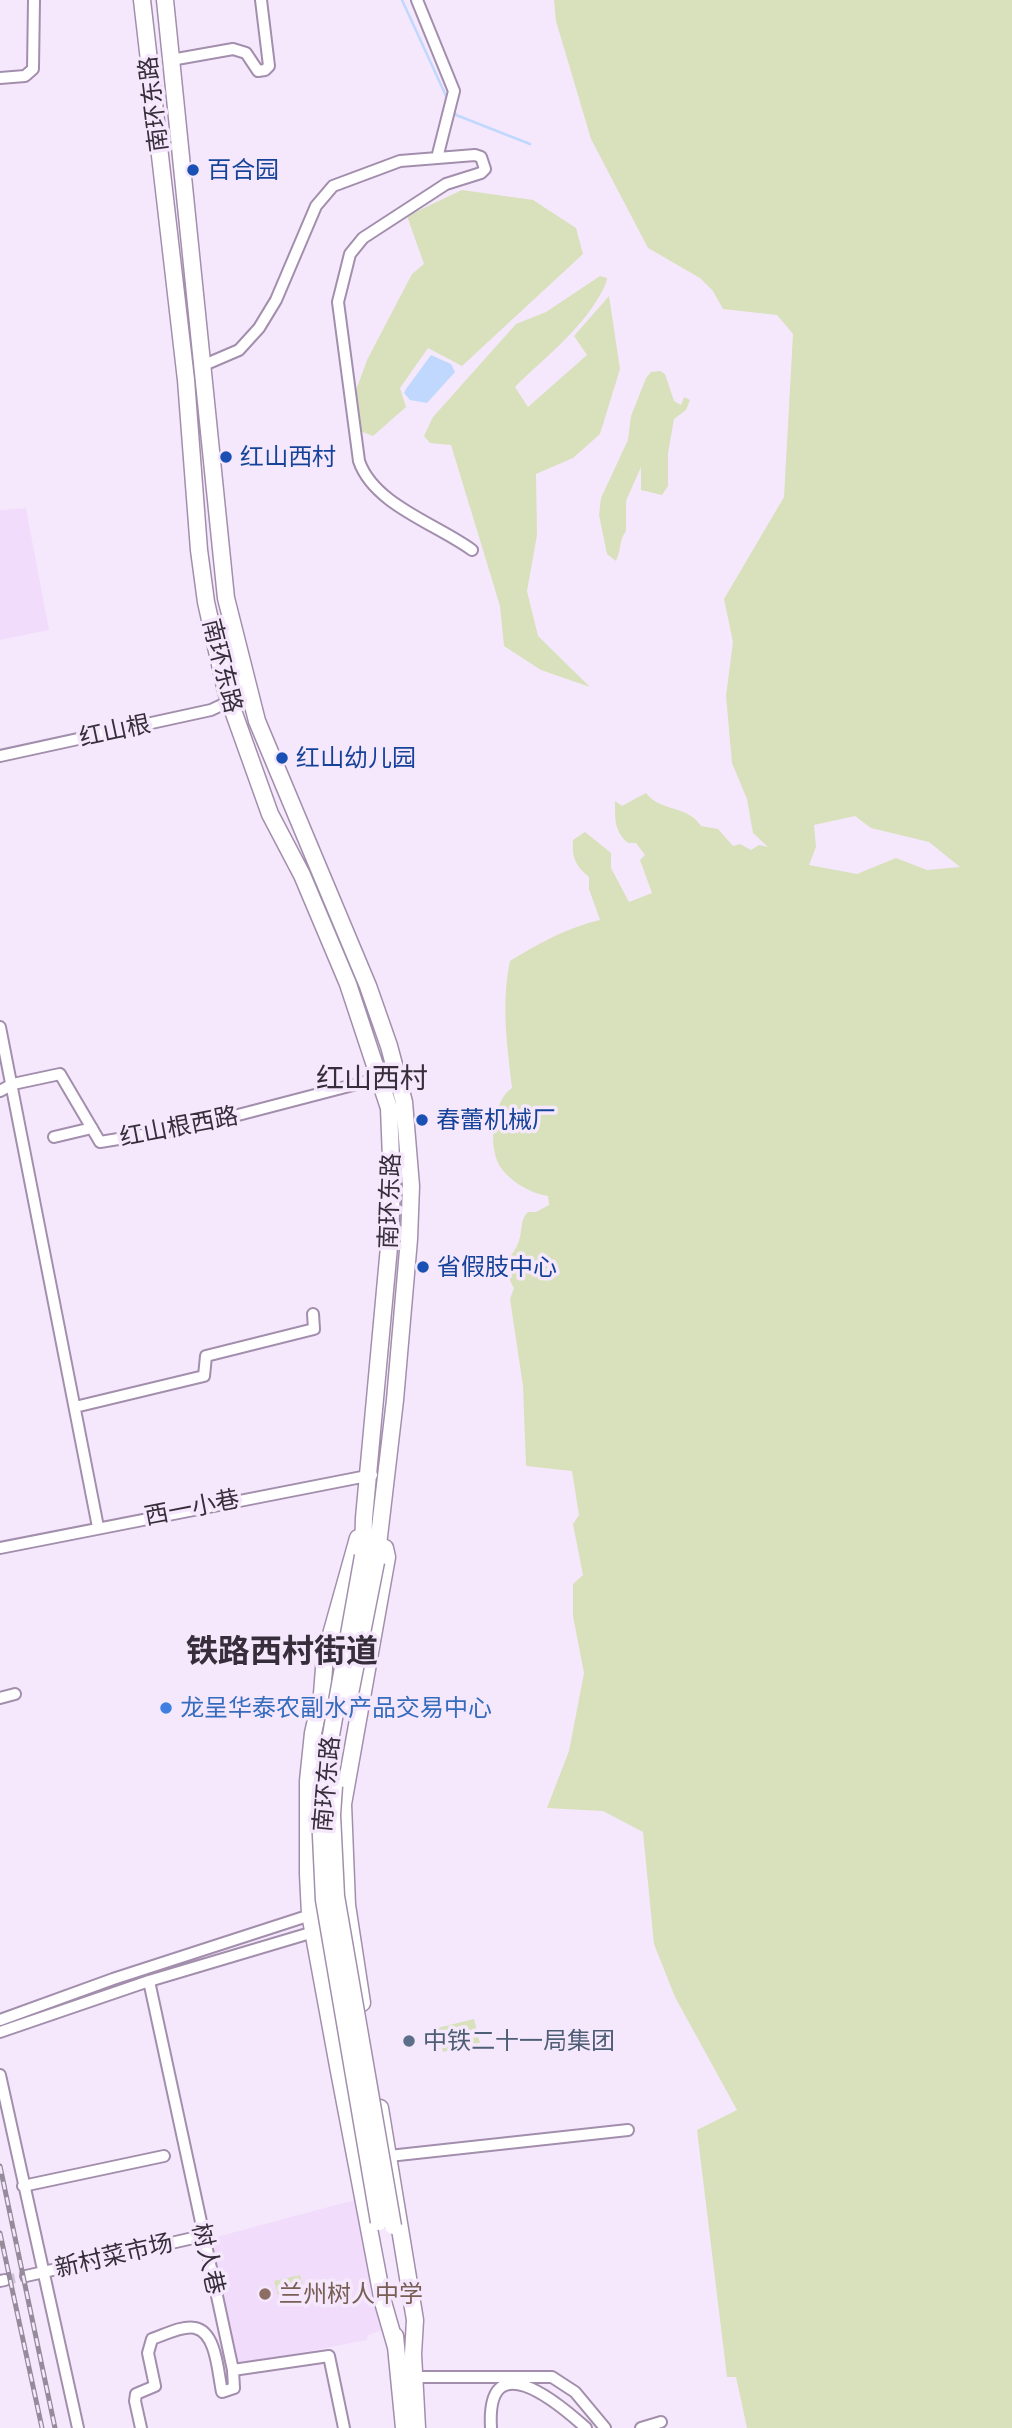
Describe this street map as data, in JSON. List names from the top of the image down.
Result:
{
  "streets": {
    "highway": ["南环东路"],
    "street": [
      "红山根",
      "红山根西路",
      "西一小巷",
      "新村菜市场",
      "树人巷"
    ]
  },
  "crossings": [
    ["南环东路", "红山根"],
    ["南环东路", "红山根西路"],
    ["南环东路", "西一小巷"],
    ["新村菜市场", "树人巷"]
  ],
  "districts": ["红山西村", "铁路西村街道"],
  "places": [
    "百合园",
    "红山西村",
    "红山幼儿园",
    "春蕾机械厂",
    "省假肢中心",
    "龙呈华泰农副水产品交易中心",
    "中铁二十一局集团",
    "兰州树人中学"
  ]
}
